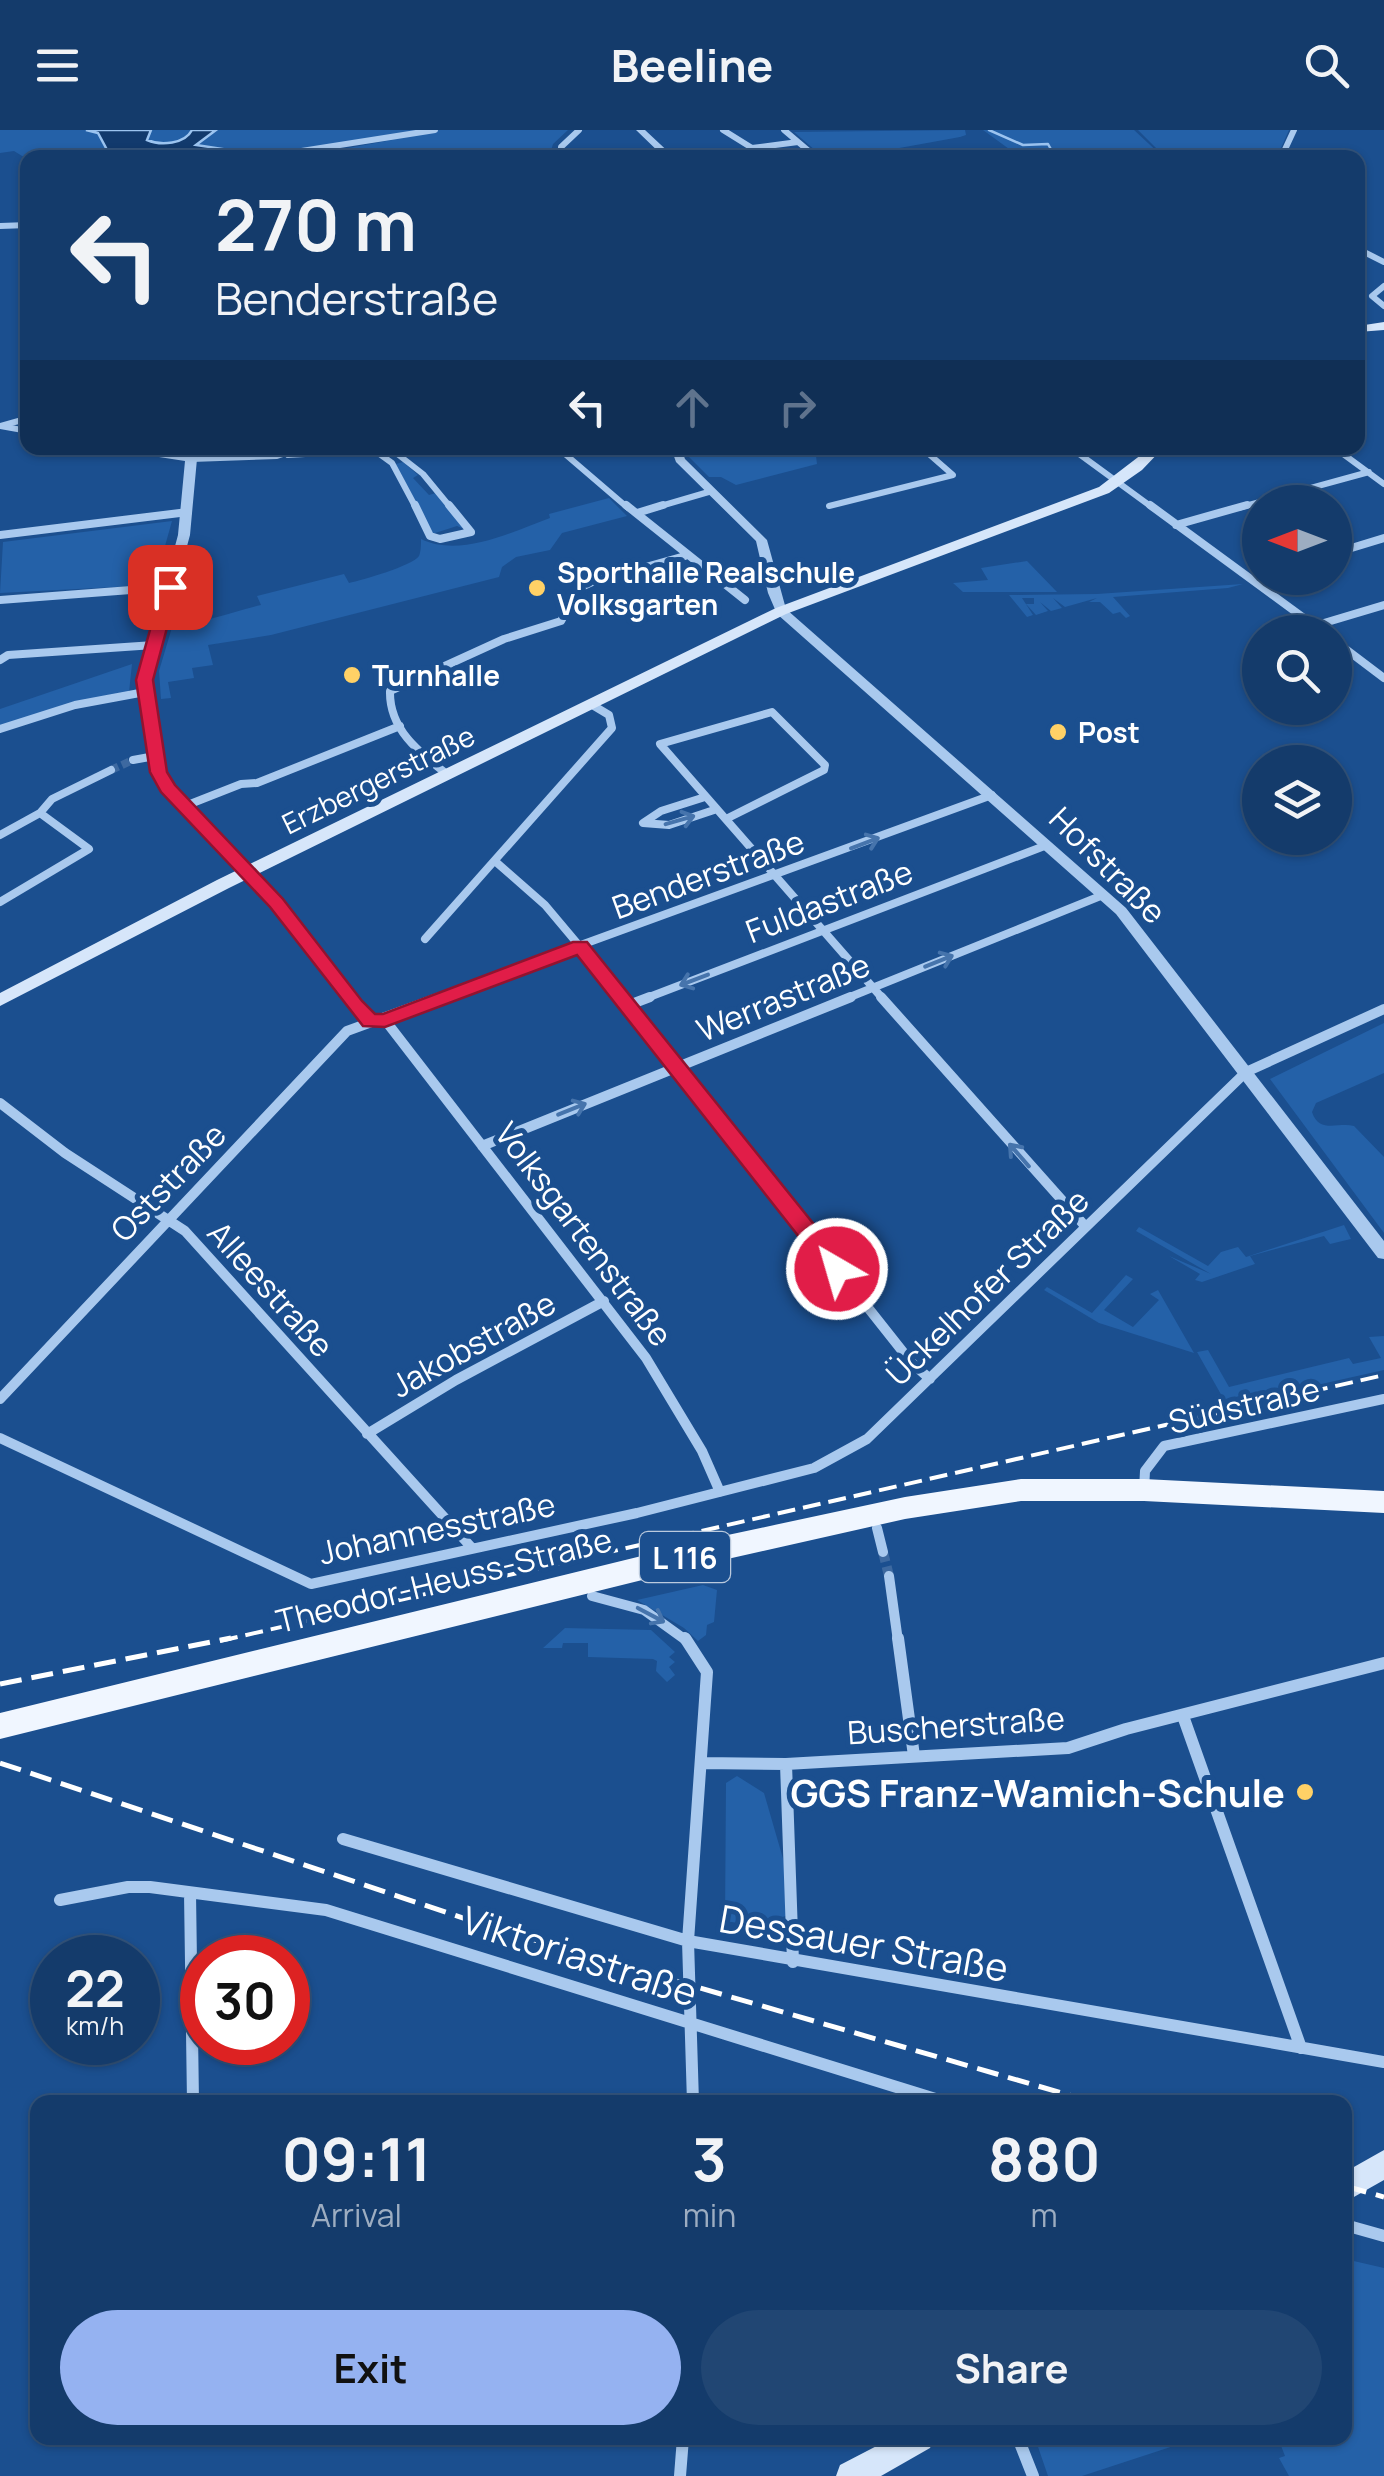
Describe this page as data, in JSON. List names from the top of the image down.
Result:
{
  "streets": {
    "main road": ["Erzbergerstraße", "L 116", "Theodor-Heuss-Straße"],
    "street": [
      "Hofstraße",
      "Benderstraße",
      "Fuldastraße",
      "Werrastraße",
      "Oststraße",
      "Volksgartenstraße",
      "Ückelhofer Straße",
      "Alleestraße",
      "Jakobstraße",
      "Südstraße",
      "Johannesstraße",
      "Buscherstraße",
      "Dessauer Straße",
      "Viktoriastraße"
    ]
  },
  "crossings": [
    ["Erzbergerstraße", "Hofstraße"],
    ["Hofstraße", "Benderstraße"],
    ["Hofstraße", "Fuldastraße"],
    ["Hofstraße", "Werrastraße"],
    ["Hofstraße", "Ückelhofer Straße"],
    ["Benderstraße", "Volksgartenstraße"],
    ["Werrastraße", "Volksgartenstraße"],
    ["Oststraße", "Alleestraße"],
    ["Volksgartenstraße", "Jakobstraße"],
    ["Volksgartenstraße", "Johannesstraße"],
    ["Ückelhofer Straße", "Johannesstraße"],
    ["Alleestraße", "Jakobstraße"],
    ["Alleestraße", "Johannesstraße"],
    ["Südstraße", "Theodor-Heuss-Straße"]
  ],
  "one_way": ["Benderstraße", "Fuldastraße", "Werrastraße"],
  "places": [
    "Sporthalle Realschule Volksgarten",
    "Turnhalle",
    "Post",
    "GGS Franz-Wamich-Schule"
  ],
  "north": "left",
  "page": {
    "header": "Beeline",
    "turn": ["270 m", "Benderstraße"],
    "speed": "22 km/h",
    "limit": "30",
    "eta": [
      "09:11",
      "Arrival",
      "3",
      "min",
      "880",
      "m"
    ],
    "buttons": ["Exit", "Share"]
  }
}
